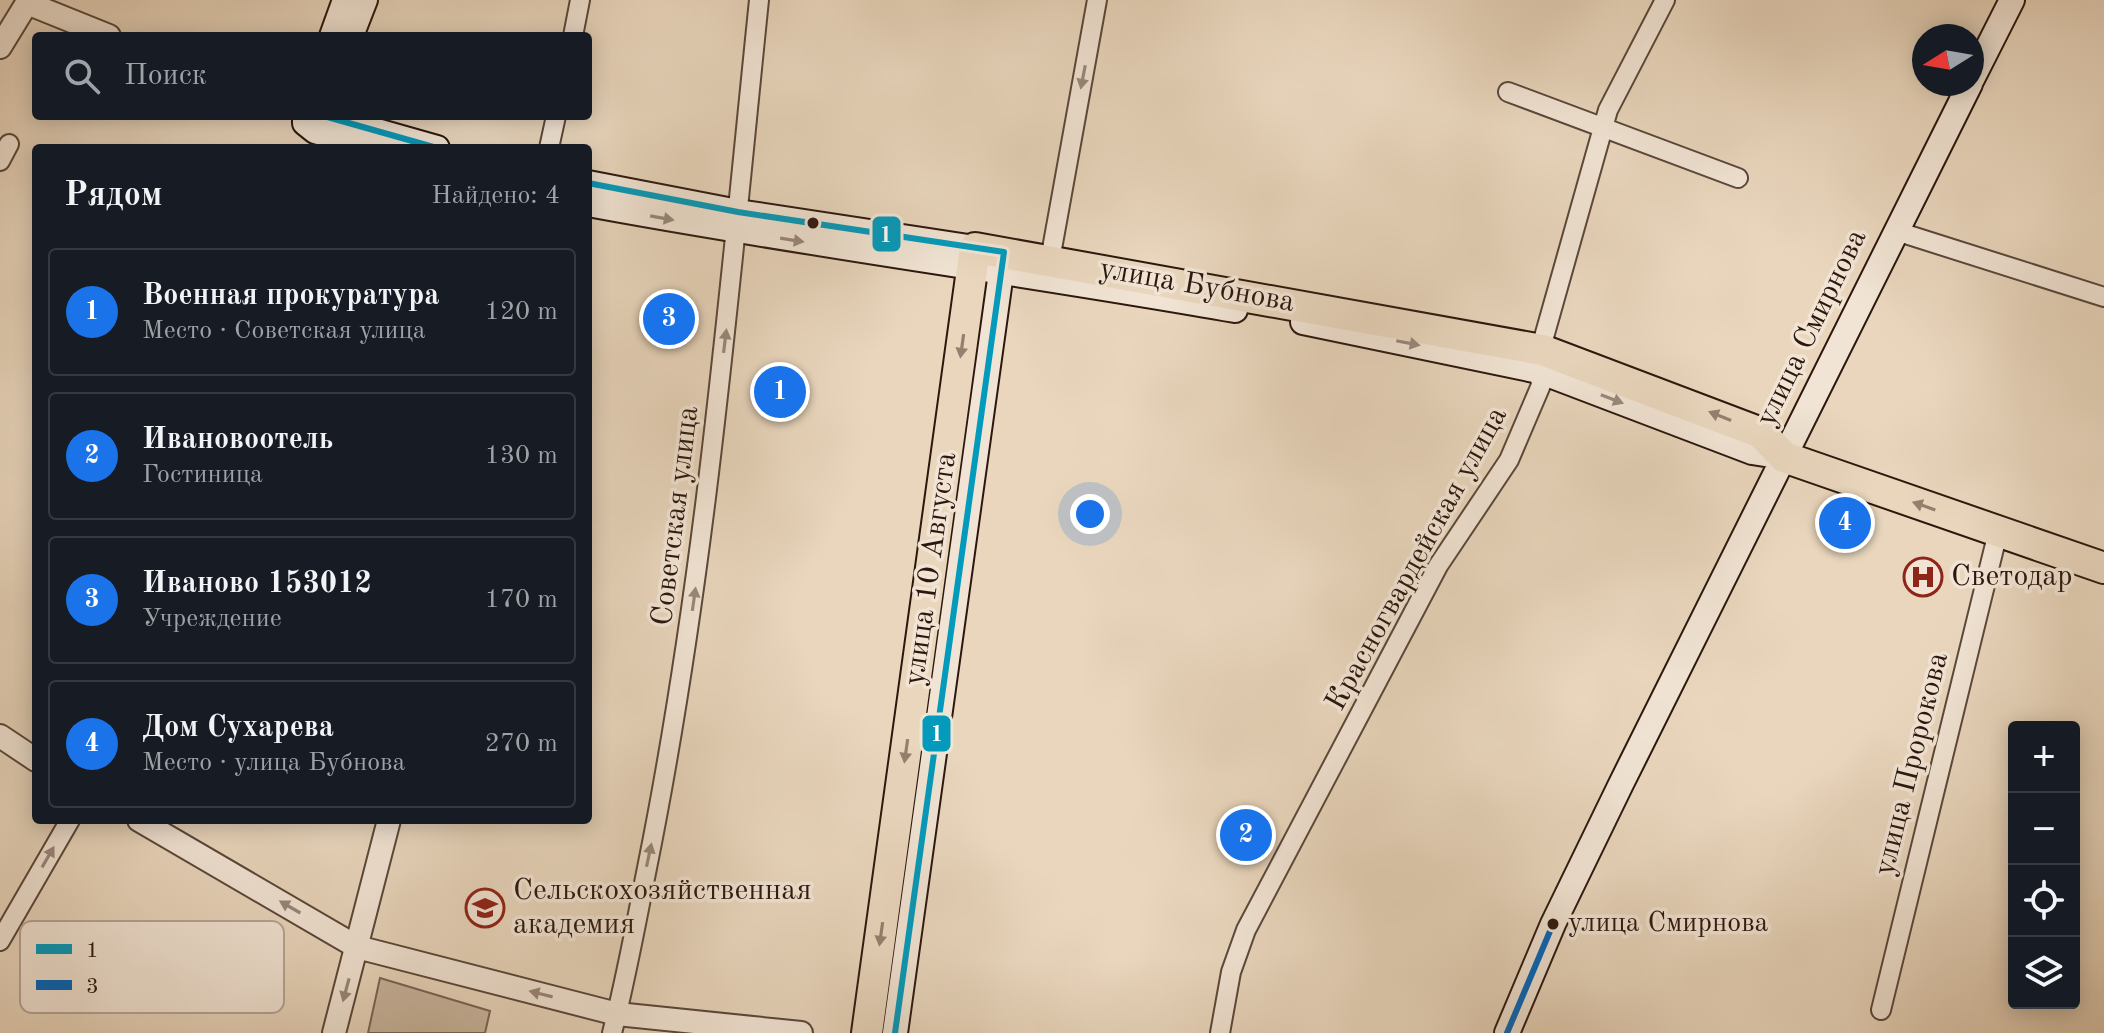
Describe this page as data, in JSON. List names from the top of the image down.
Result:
{
  "streets": {
    "highway": ["улица Бубнова", "улица 10 Августа"],
    "main road": ["улица Смирнова"],
    "street": ["Советская улица", "Красногвардейская улица", "улица Пророкова"]
  },
  "crossings": [
    ["улица Бубнова", "улица Смирнова"],
    ["улица Бубнова", "Советская улица"],
    ["улица Бубнова", "Красногвардейская улица"],
    ["улица Бубнова", "улица 10 Августа"],
    ["улица Бубнова", "улица Пророкова"]
  ],
  "one_way": ["Советская улица"],
  "places": {
    "hospital": ["Светодар"],
    "school or university": ["Сельскохозяйственная академия"],
    "other": ["улица Смирнова"]
  },
  "lines": ["transit line 1", "transit line 3"],
  "legend": ["1", "3"],
  "north": "left",
  "page": {
    "search": "Поиск",
    "heading": ["Рядом", "Найдено: 4"],
    "list": [
      {
        "mark": "1",
        "name": "Военная прокуратура",
        "note": "Место · Советская улица",
        "value": "120 m"
      },
      {
        "mark": "2",
        "name": "Ивановоотель",
        "note": "Гостиница",
        "value": "130 m"
      },
      {
        "mark": "3",
        "name": "Иваново 153012",
        "note": "Учреждение",
        "value": "170 m"
      },
      {
        "mark": "4",
        "name": "Дом Сухарева",
        "note": "Место · улица Бубнова",
        "value": "270 m"
      }
    ],
    "pins": [
      "3",
      "1",
      "4",
      "2"
    ],
    "map_buttons": ["+", "−"]
  }
}
